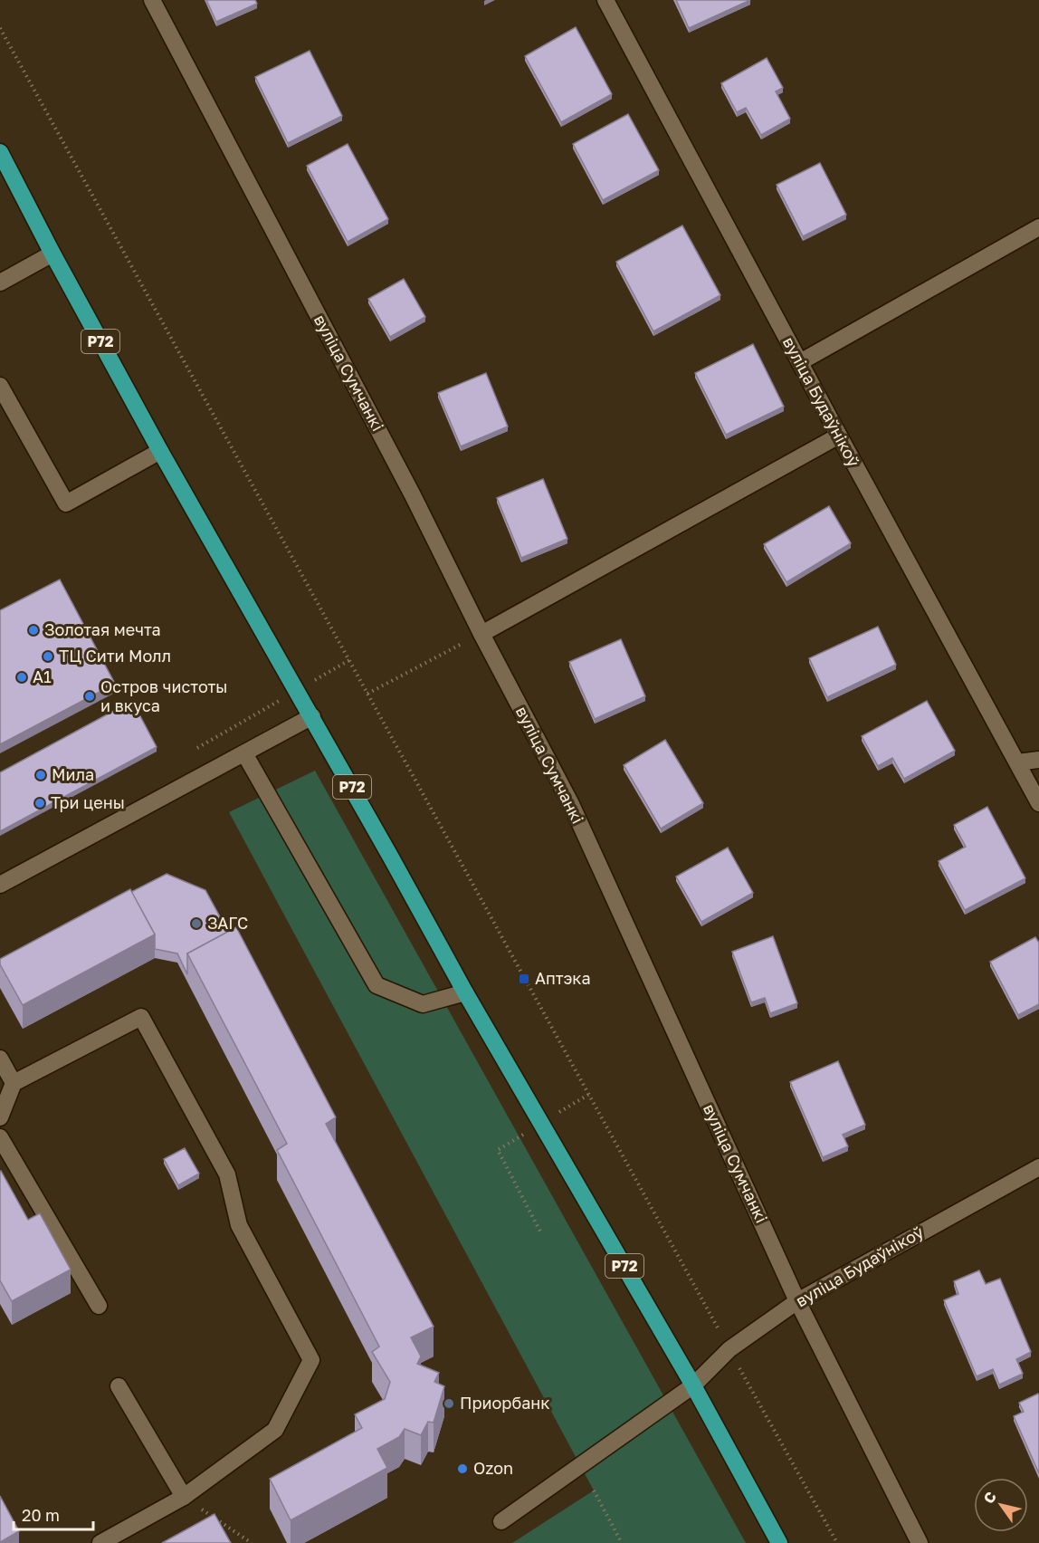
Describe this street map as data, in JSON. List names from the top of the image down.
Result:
{
  "streets": {
    "main road": ["Р72"],
    "street": ["вуліца Сумчанкі", "вуліца Будаўнікоў"]
  },
  "crossings": [
    ["Р72", "вуліца Будаўнікоў"],
    ["вуліца Сумчанкі", "вуліца Будаўнікоў"]
  ],
  "places": {
    "other": [
      "Золотая мечта",
      "ТЦ Сити Молл",
      "A1",
      "Остров чистоты и вкуса",
      "Мила",
      "Три цены",
      "ЗАГС",
      "Приорбанк",
      "Ozon"
    ],
    "transit": ["Аптэка"]
  },
  "scale_bar": "20 m",
  "north": "top left"
}
